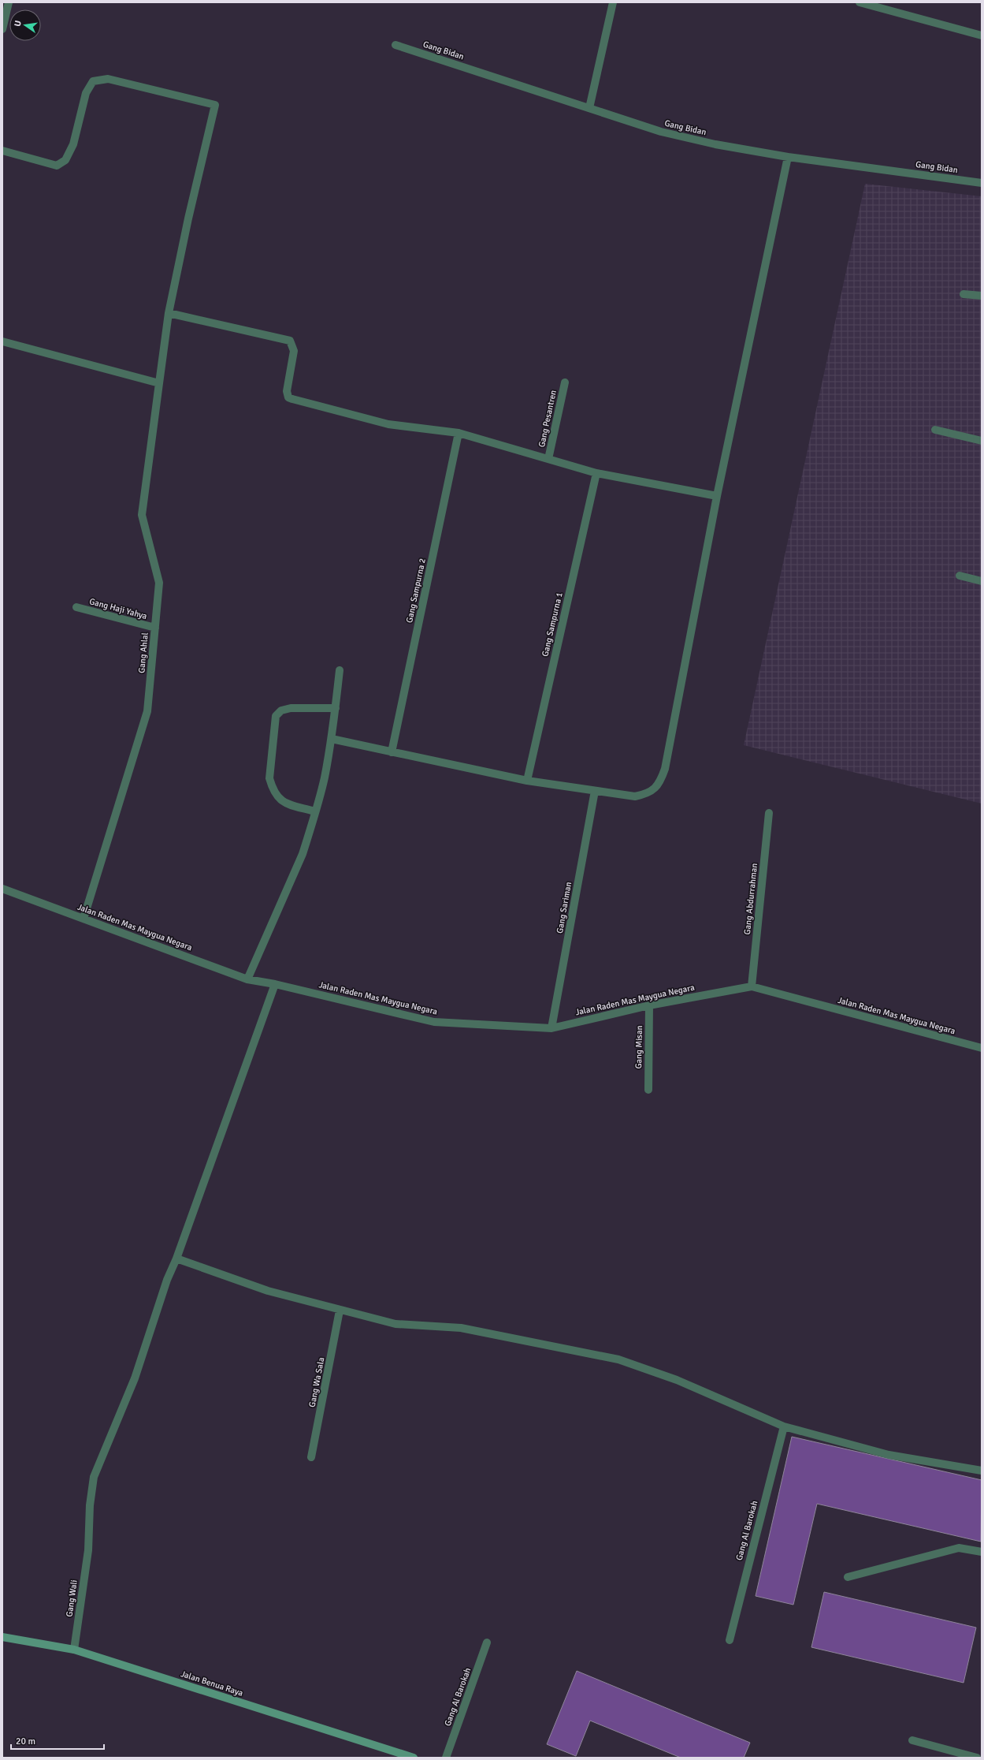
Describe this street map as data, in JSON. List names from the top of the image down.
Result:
{
  "streets": {
    "street": [
      "Gang Bidan",
      "Gang Pesantren",
      "Gang Sampurna 2",
      "Gang Haji Yahya",
      "Gang Sampurna 1",
      "Gang Ahlal",
      "Gang Abdurrahman",
      "Gang Sariman",
      "Jalan Raden Mas Maygua Negara",
      "Gang Misan",
      "Gang Wa Sala",
      "Gang Al Barokah",
      "Gang Wali",
      "Jalan Benua Raya"
    ]
  },
  "crossings": [
    ["Gang Haji Yahya", "Gang Ahlal"],
    ["Gang Ahlal", "Jalan Raden Mas Maygua Negara"],
    ["Gang Abdurrahman", "Jalan Raden Mas Maygua Negara"],
    ["Gang Sariman", "Jalan Raden Mas Maygua Negara"],
    ["Jalan Raden Mas Maygua Negara", "Gang Misan"],
    ["Jalan Raden Mas Maygua Negara", "Gang Wali"],
    ["Gang Wali", "Jalan Benua Raya"]
  ],
  "scale_bar": "20 m",
  "north": "left"
}
